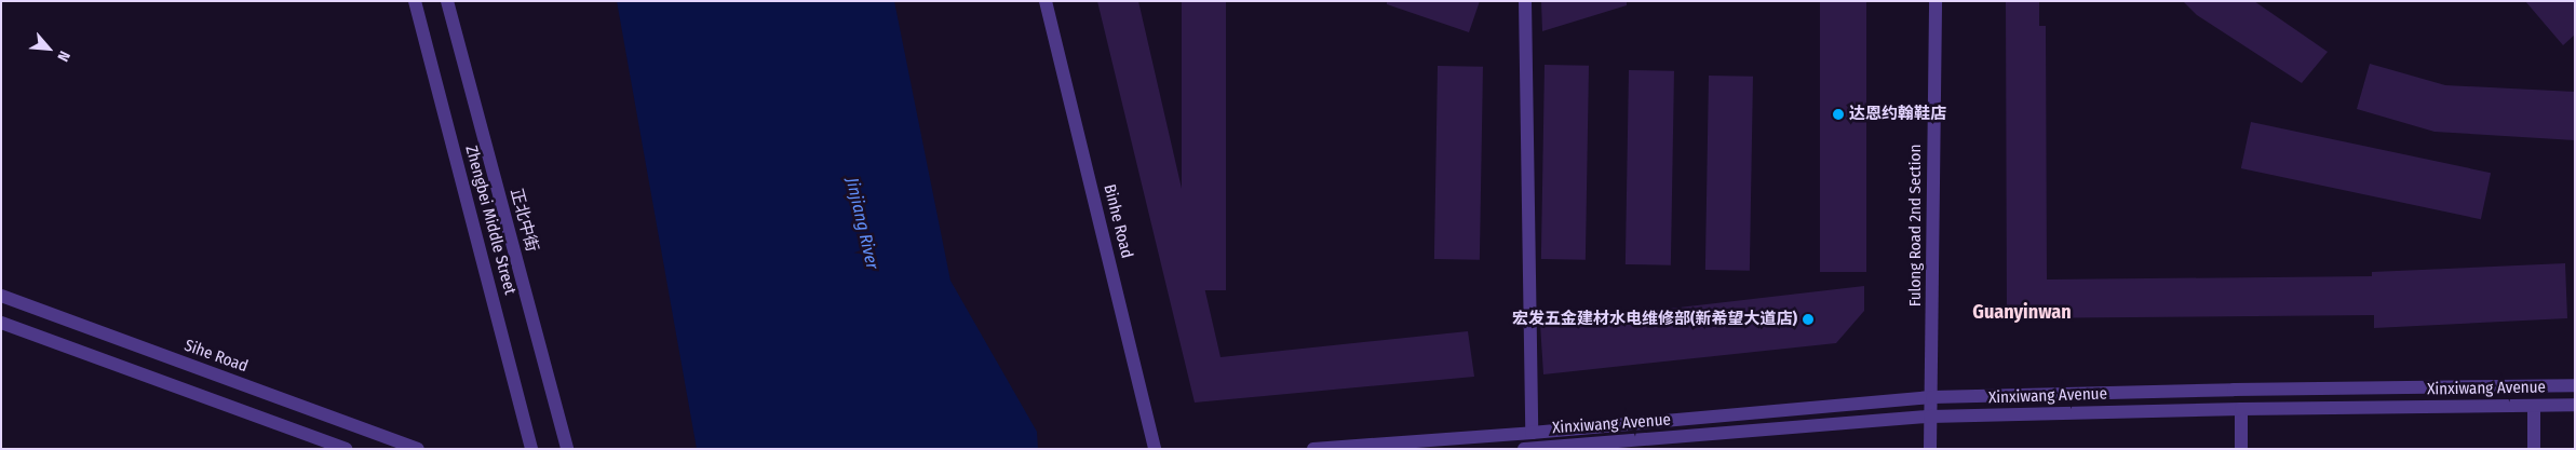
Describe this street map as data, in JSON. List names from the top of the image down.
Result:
{
  "streets": {
    "street": [
      "Zhengbei Middle Street",
      "正北中街",
      "Binhe Road",
      "Fulong Road 2nd Section",
      "Sihe Road",
      "Xinxiwang Avenue"
    ]
  },
  "crossings": [
    ["Fulong Road 2nd Section", "Xinxiwang Avenue"]
  ],
  "districts": ["Guanyinwan"],
  "water": ["Jinjiang River"],
  "places": ["达恩约翰鞋店", "宏发五金建材水电维修部(新希望大道店)"],
  "north": "bottom right"
}
